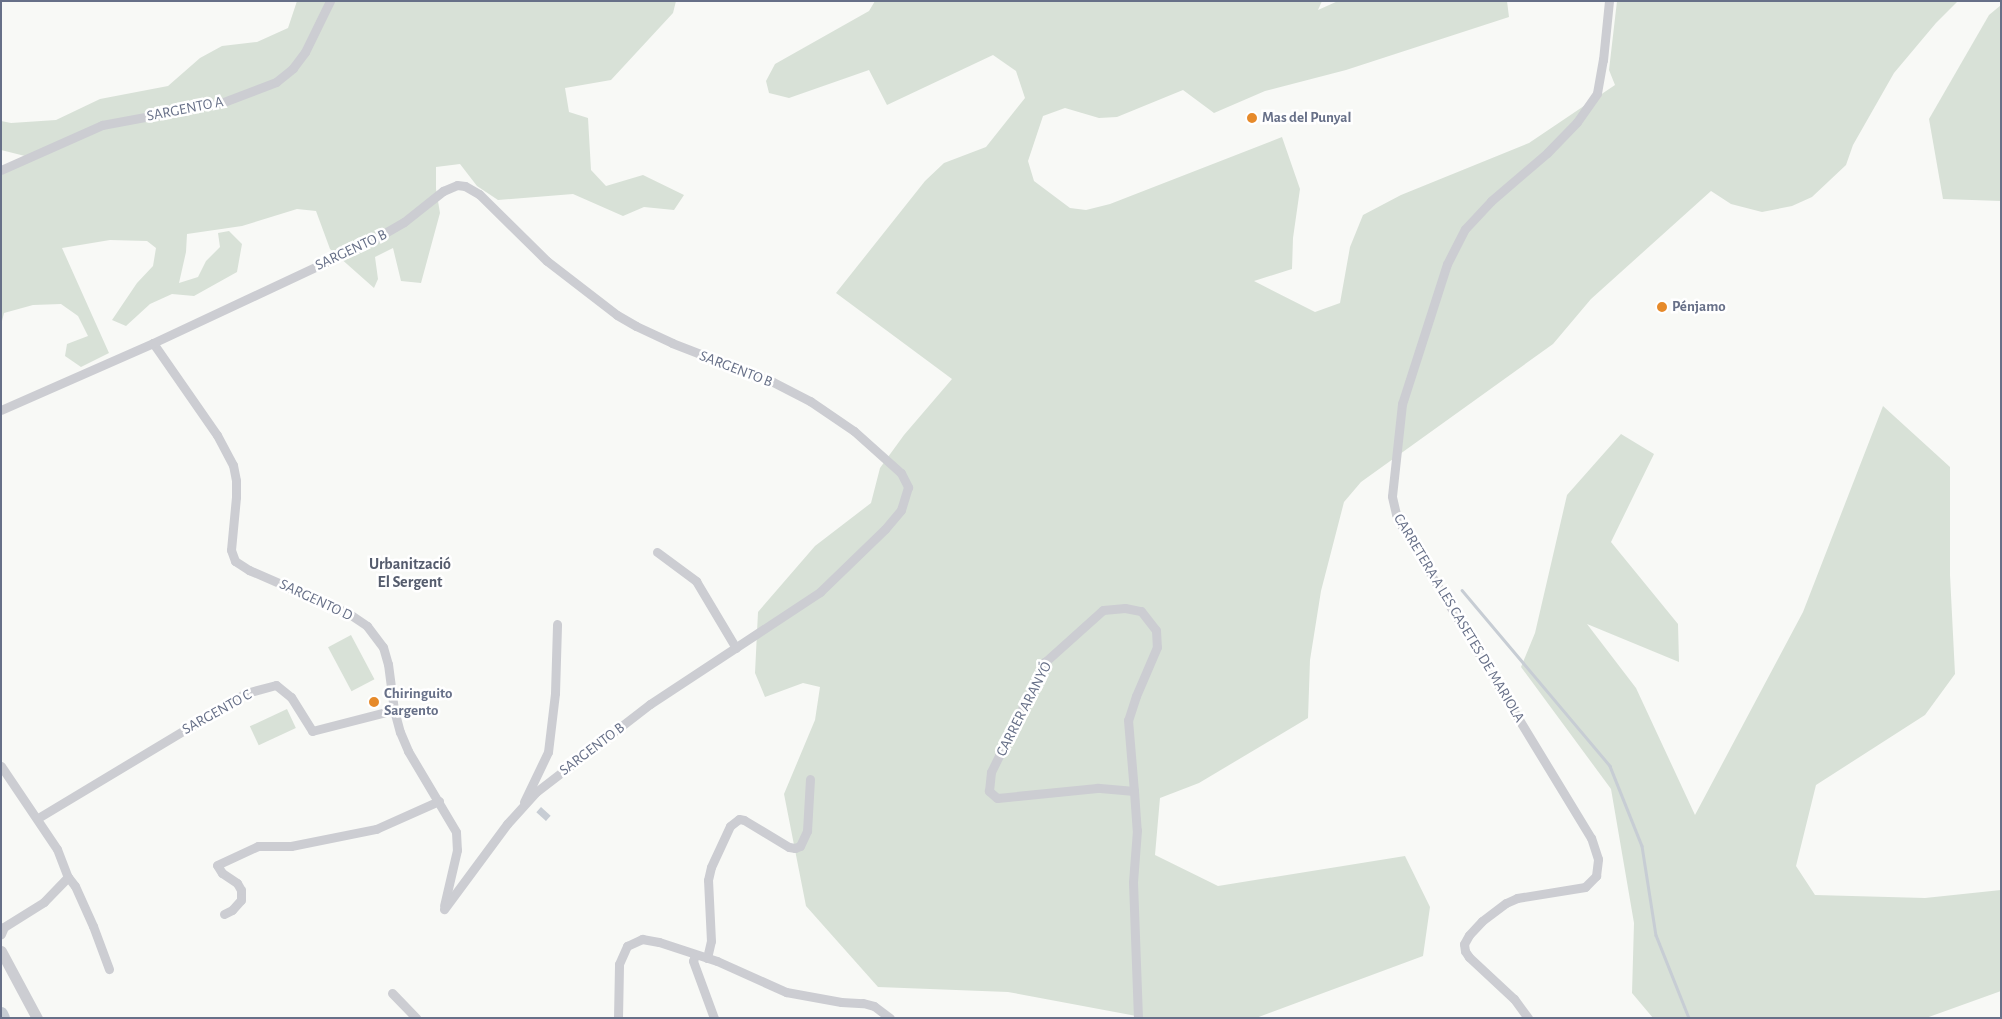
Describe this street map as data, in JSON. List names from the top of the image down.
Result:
{
  "streets": {
    "street": [
      "SARGENTO A",
      "SARGENTO B",
      "SARGENTO D",
      "CARRETERA A LES CASETES DE MARIOLA",
      "CARRER ARANYÓ",
      "SARGENTO C"
    ]
  },
  "crossings": [
    ["SARGENTO B", "SARGENTO D"],
    ["SARGENTO D", "SARGENTO C"]
  ],
  "districts": ["Urbanització El Sergent"],
  "places": ["Mas del Punyal", "Pénjamo", "Chiringuito Sargento"]
}
